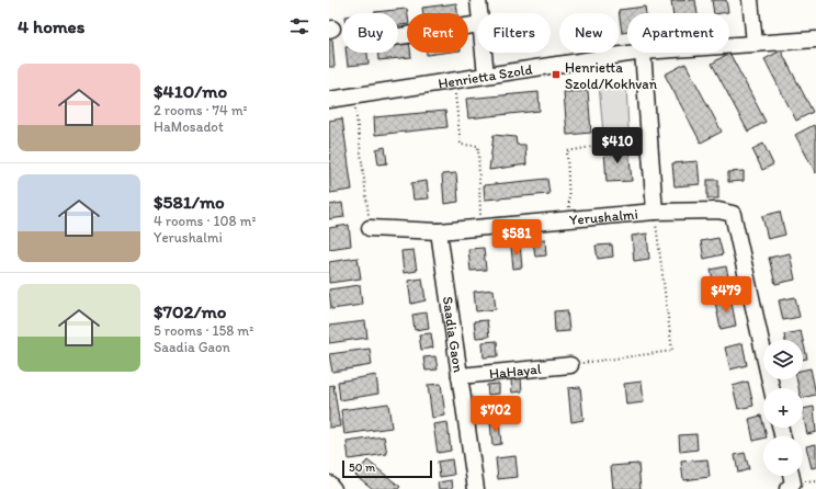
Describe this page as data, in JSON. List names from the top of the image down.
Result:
{
  "streets": {
    "street": [
      "Henrietta Szold",
      "Yerushalmi",
      "Saadia Gaon",
      "HaHayal"
    ]
  },
  "crossings": [
    ["Yerushalmi", "Saadia Gaon"],
    ["Saadia Gaon", "HaHayal"]
  ],
  "places": {
    "transit": ["Henrietta Szold/Kokhvan"]
  },
  "scale_bar": "50 m",
  "page": {
    "heading": "4 homes",
    "chip": [
      "Buy",
      "Rent",
      "Filters",
      "New",
      "Apartment"
    ],
    "list": [
      {
        "name": "$410/mo",
        "note": "2 rooms · 74 m² · HaMosadot"
      },
      {
        "name": "$581/mo",
        "note": "4 rooms · 108 m² · Yerushalmi"
      },
      {
        "name": "$702/mo",
        "note": "5 rooms · 158 m² · Saadia Gaon"
      }
    ],
    "price": [
      "$410",
      "$581",
      "$479",
      "$702"
    ],
    "map_buttons": ["+", "−"],
    "scale": "50 m"
  }
}
